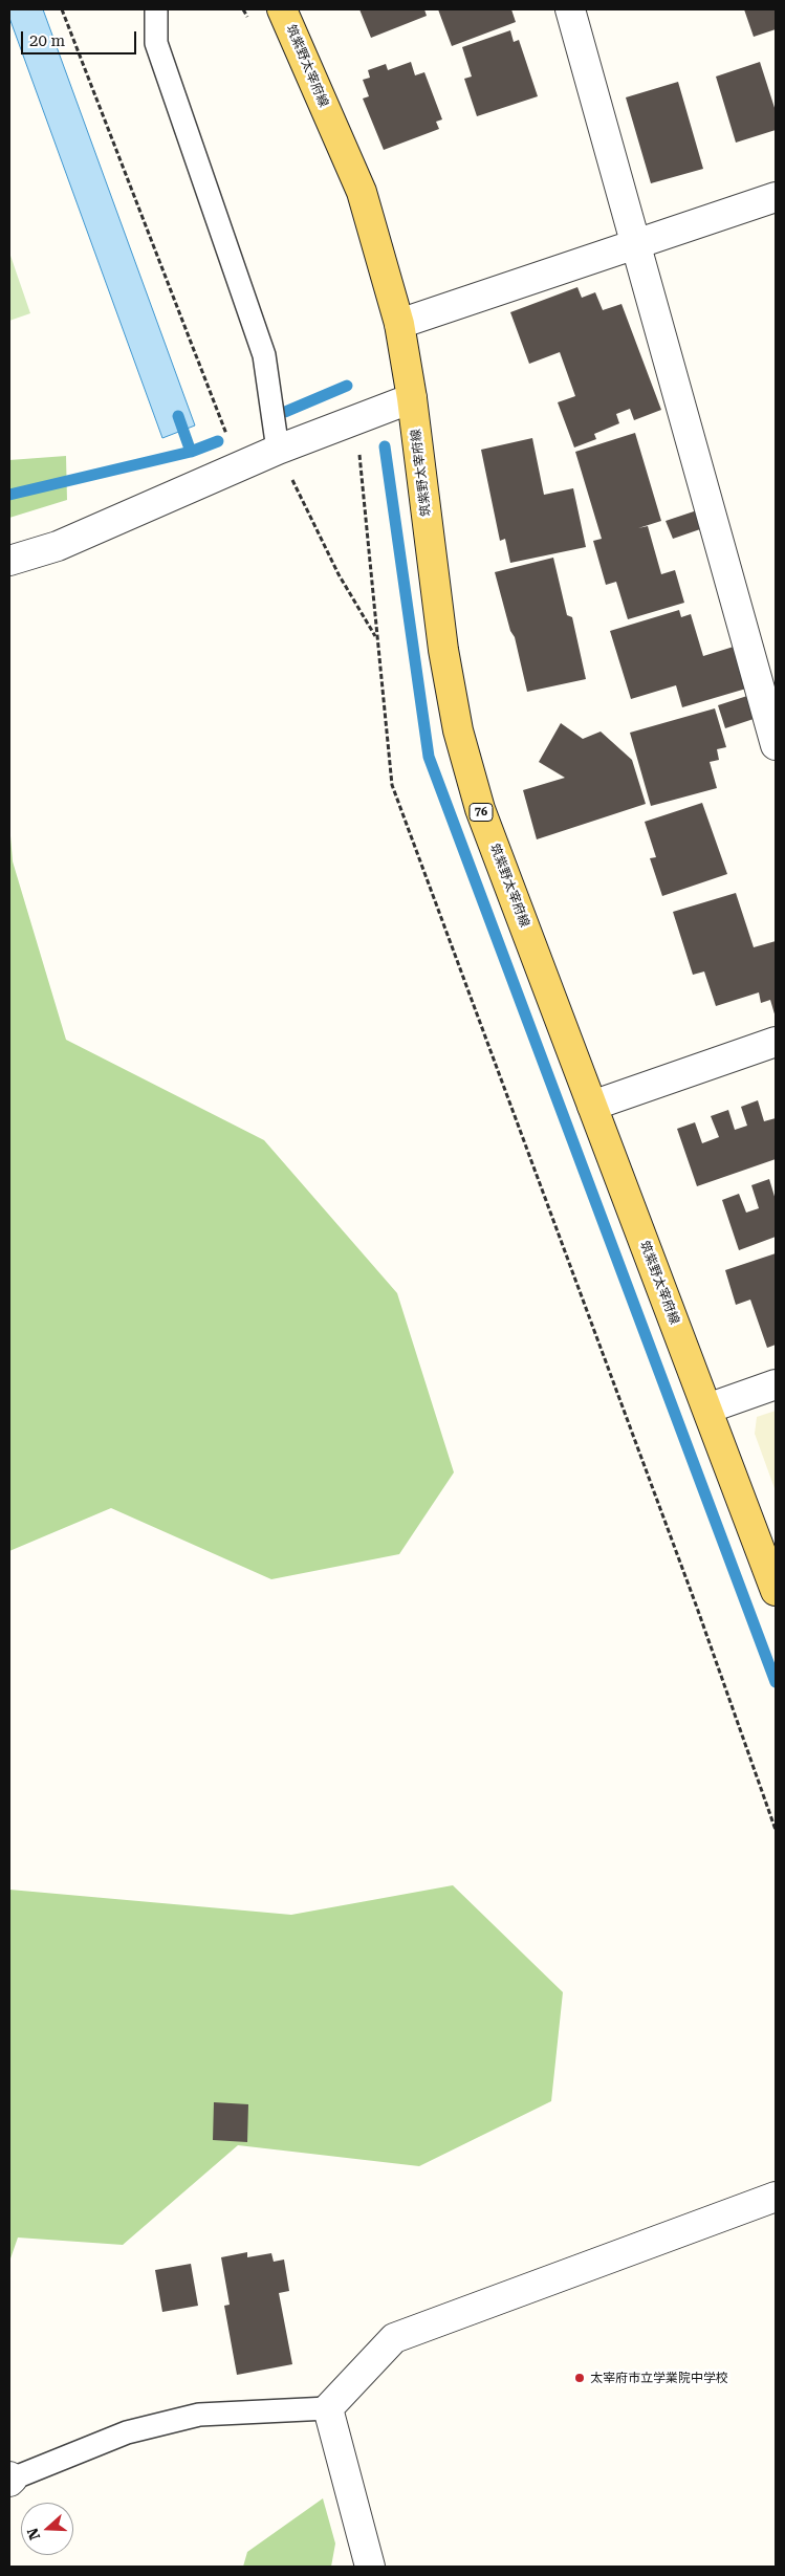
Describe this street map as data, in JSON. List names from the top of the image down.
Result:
{
  "streets": {
    "main road": ["筑紫野太宰府線", "76"]
  },
  "places": ["太宰府市立学業院中学校"],
  "scale_bar": "20 m",
  "north": "left"
}
